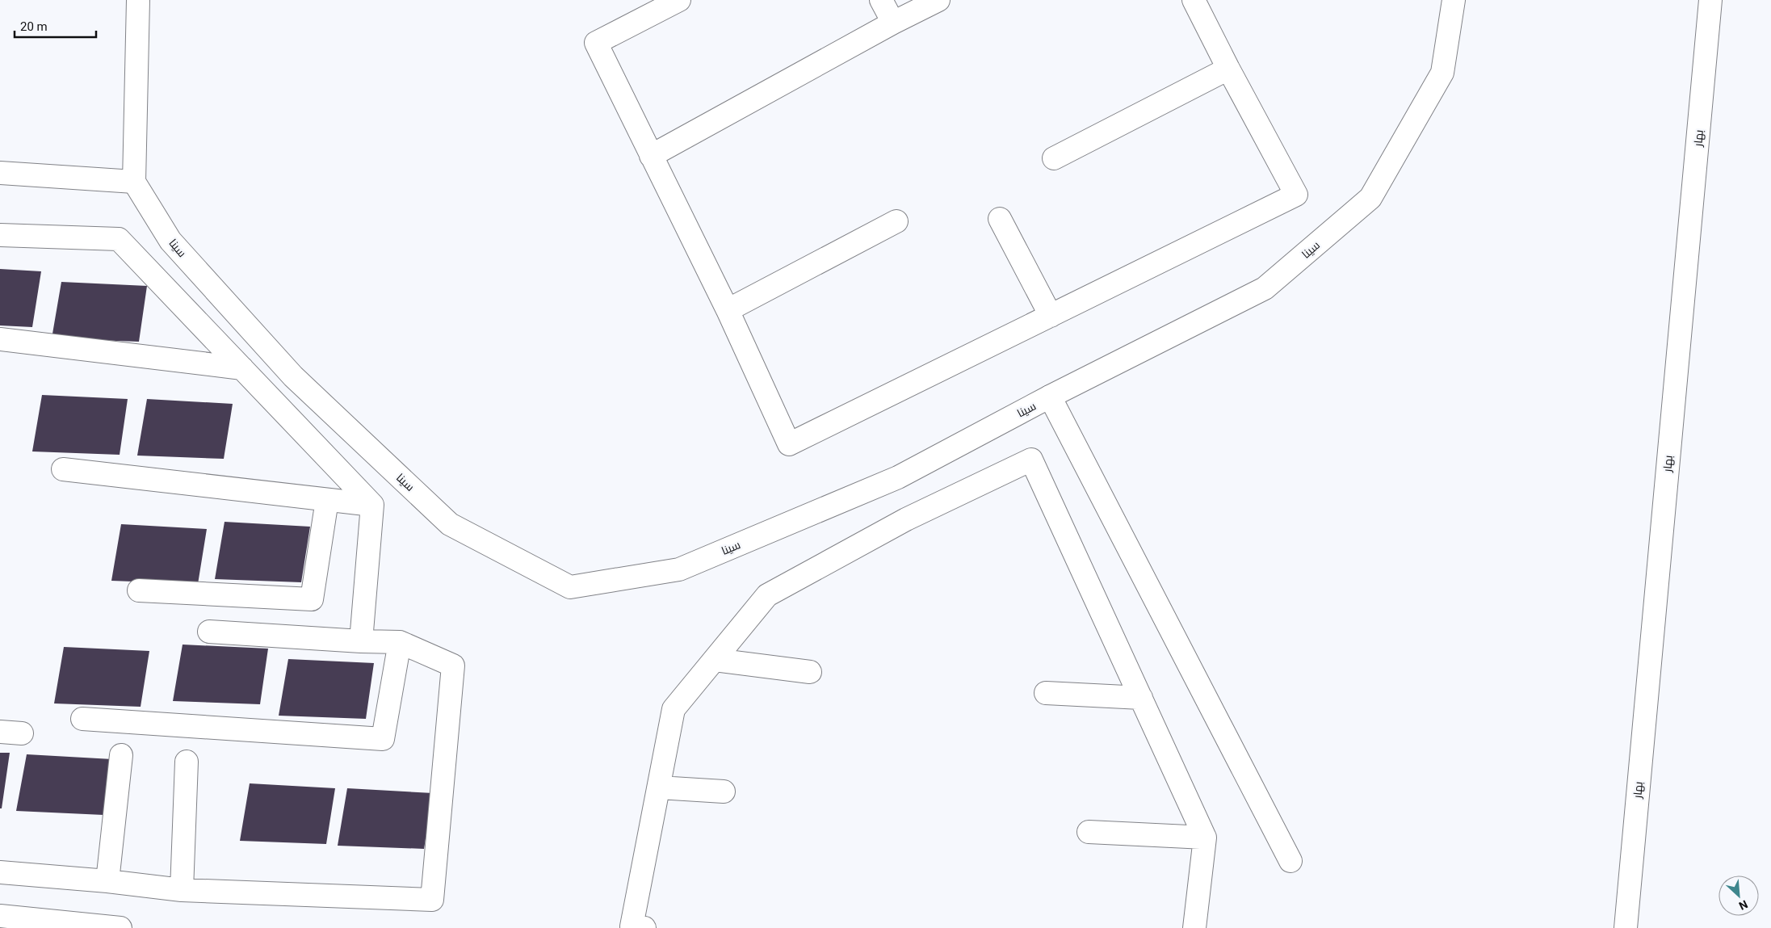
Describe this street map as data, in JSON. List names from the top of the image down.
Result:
{
  "streets": {
    "street": ["بهار", "سینا"]
  },
  "scale_bar": "20 m",
  "north": "bottom right"
}
